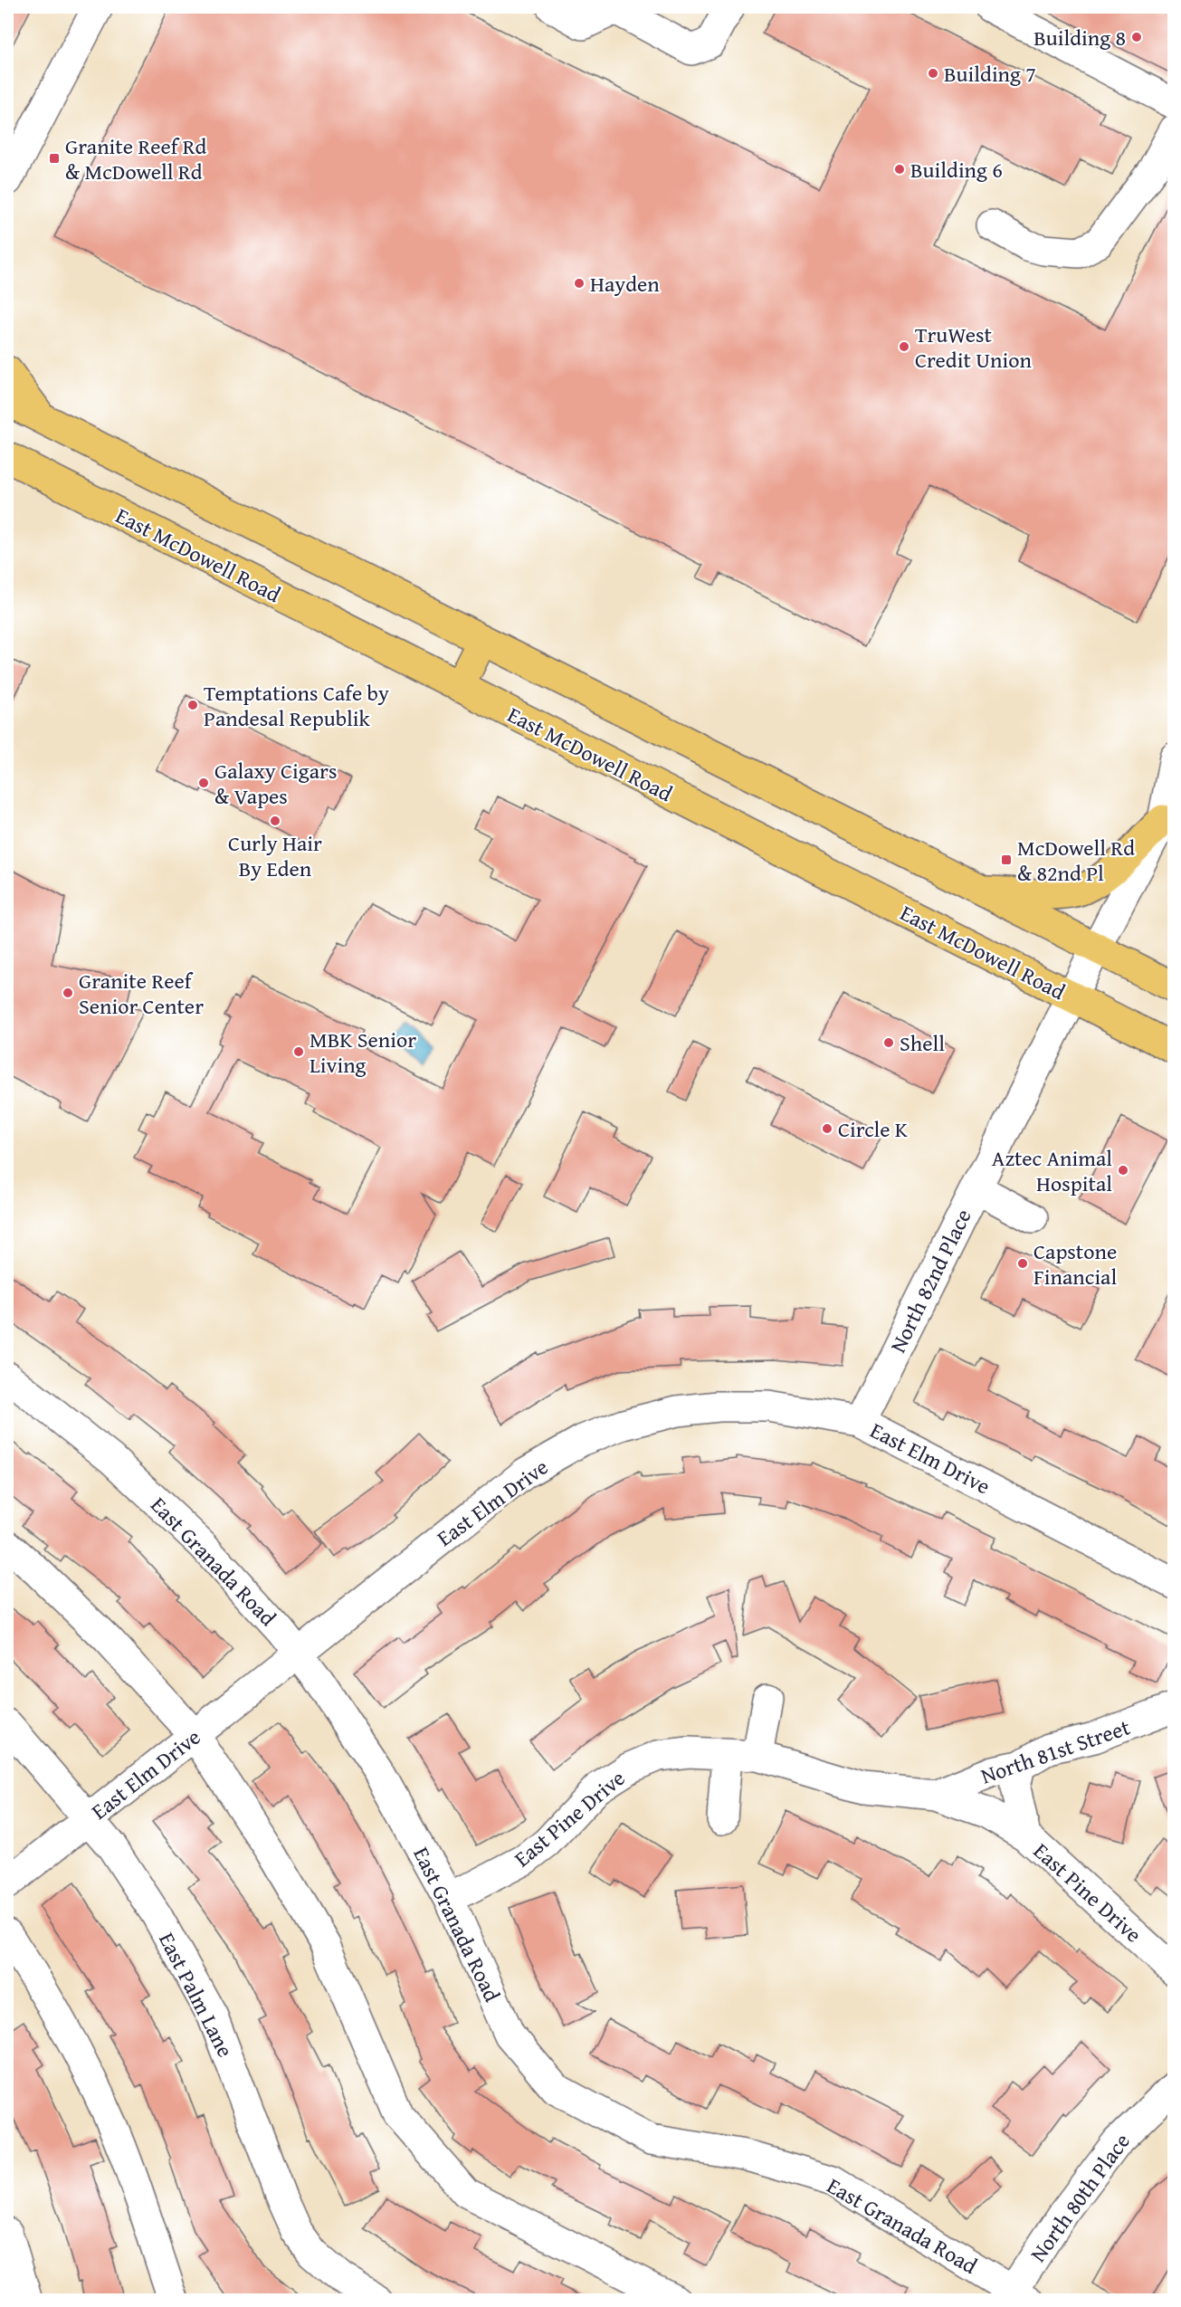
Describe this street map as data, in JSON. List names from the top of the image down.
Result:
{
  "streets": {
    "main road": ["East McDowell Road"],
    "street": [
      "North 82nd Place",
      "East Elm Drive",
      "East Granada Road",
      "North 81st Street",
      "East Pine Drive",
      "East Palm Lane",
      "North 80th Place"
    ]
  },
  "crossings": [
    ["East McDowell Road", "North 82nd Place"],
    ["North 82nd Place", "East Elm Drive"],
    ["East Elm Drive", "East Granada Road"],
    ["East Elm Drive", "East Palm Lane"],
    ["East Granada Road", "East Pine Drive"],
    ["East Granada Road", "North 80th Place"],
    ["North 81st Street", "East Pine Drive"]
  ],
  "places": {
    "other": [
      "Building 8",
      "Building 7",
      "Building 6",
      "Hayden",
      "TruWest Credit Union",
      "Temptations Cafe by Pandesal Republik",
      "Galaxy Cigars & Vapes",
      "Curly Hair By Eden",
      "Granite Reef Senior Center",
      "Shell",
      "MBK Senior Living",
      "Circle K",
      "Aztec Animal Hospital",
      "Capstone Financial"
    ],
    "transit": ["Granite Reef Rd & McDowell Rd", "McDowell Rd & 82nd Pl"]
  }
}
